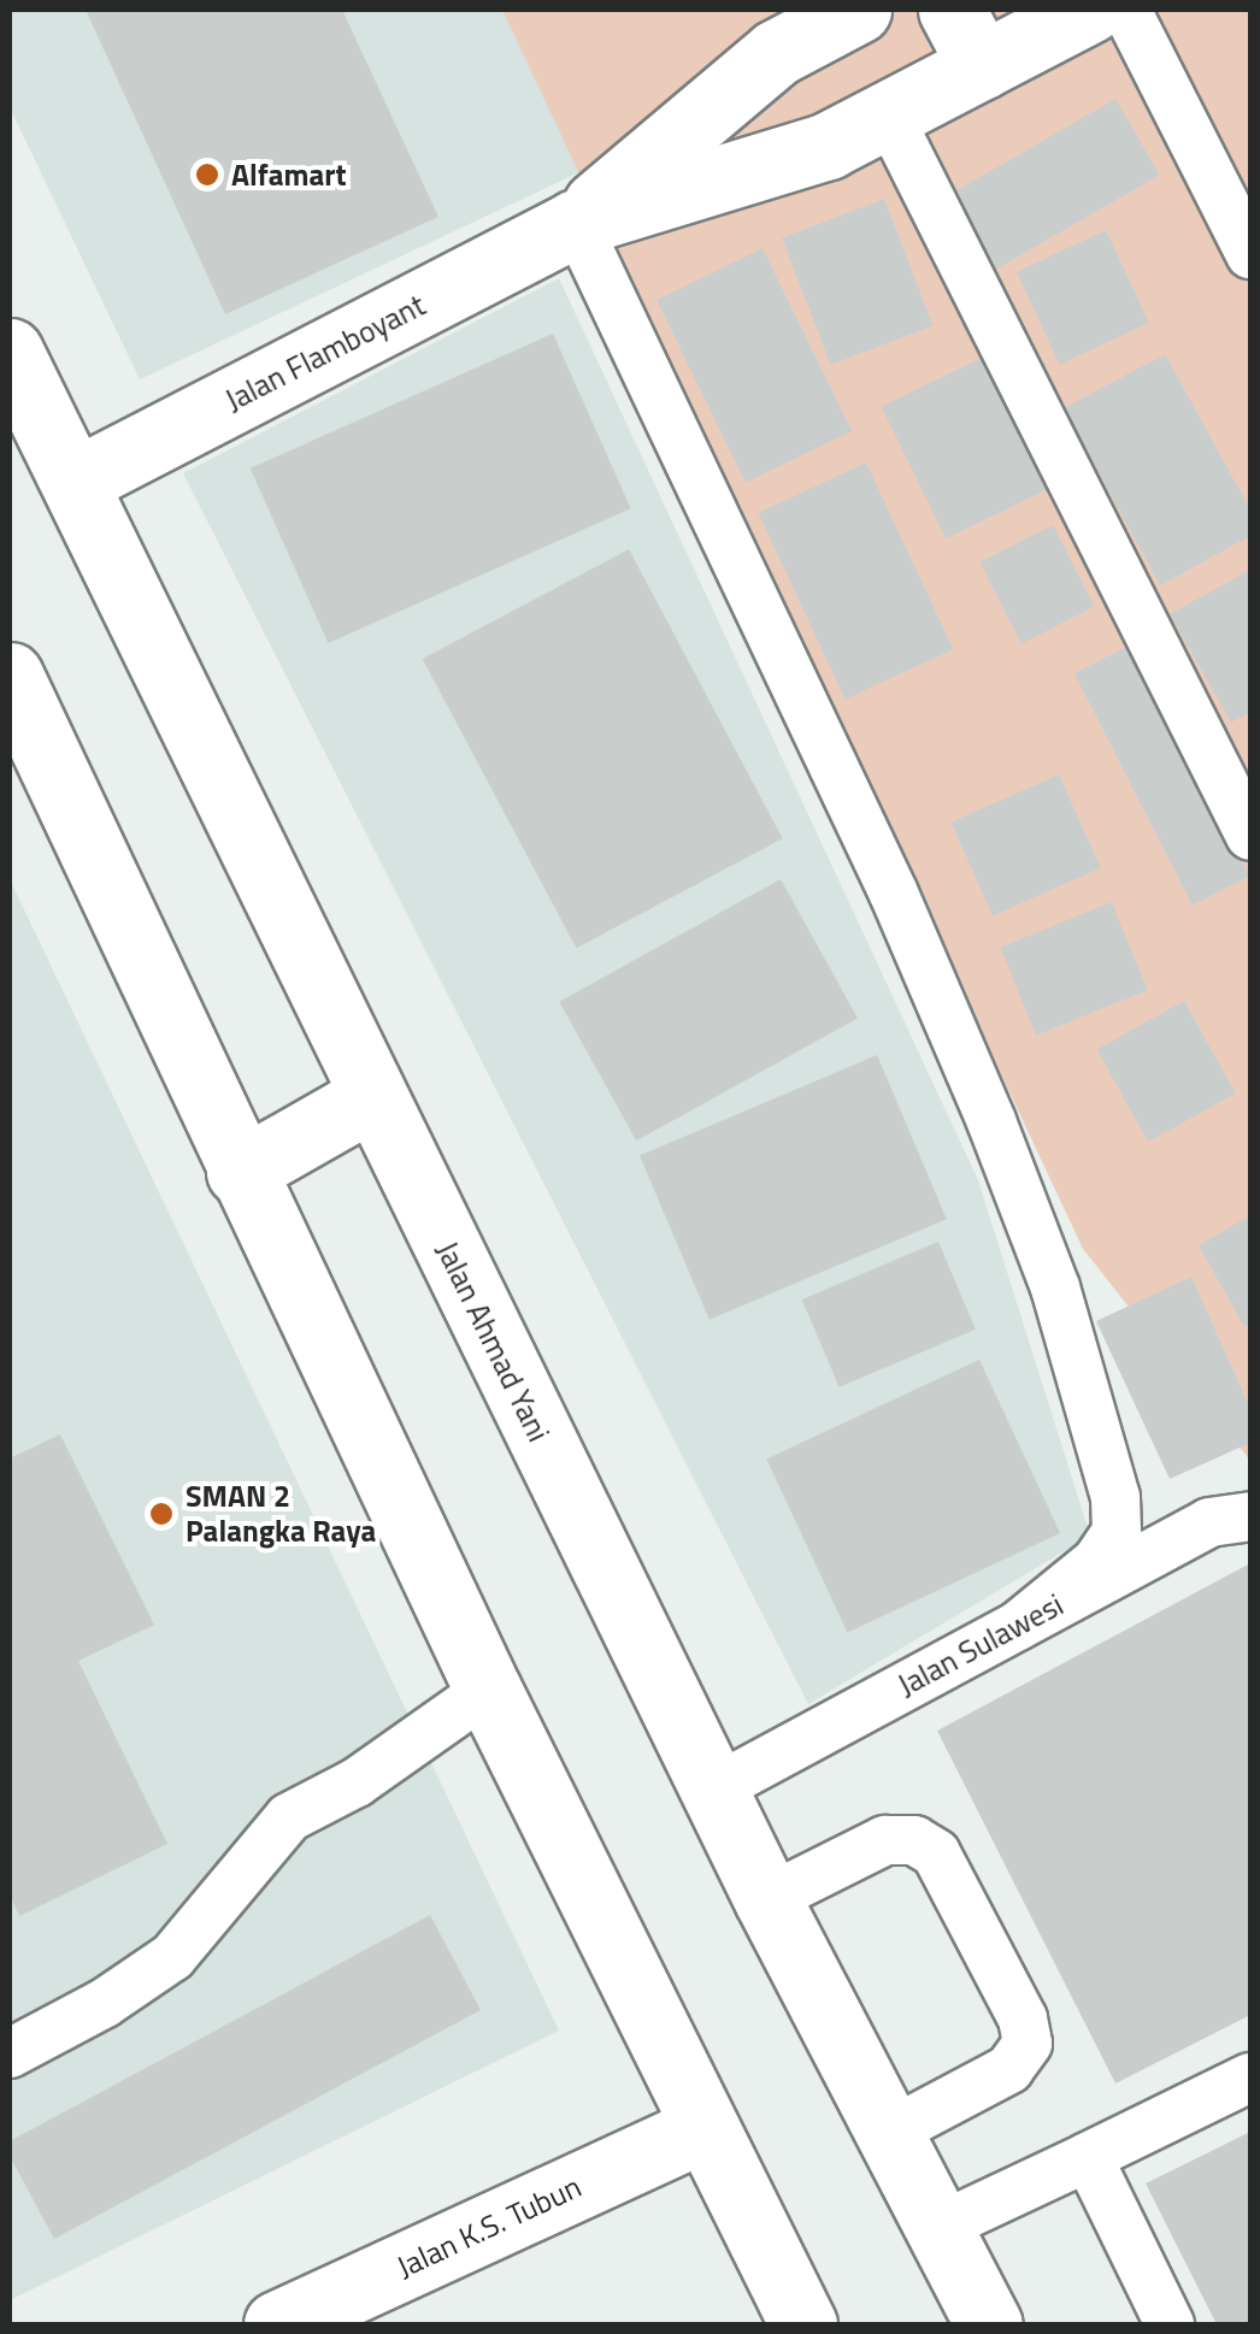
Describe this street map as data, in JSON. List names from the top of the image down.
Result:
{
  "streets": {
    "main road": ["Jalan Flamboyant", "Jalan Ahmad Yani", "Jalan K.S. Tubun"],
    "lane": ["Jalan Sulawesi"]
  },
  "crossings": [
    ["Jalan Flamboyant", "Jalan Ahmad Yani"],
    ["Jalan Ahmad Yani", "Jalan Sulawesi"]
  ],
  "places": ["Alfamart", "SMAN 2 Palangka Raya"]
}
